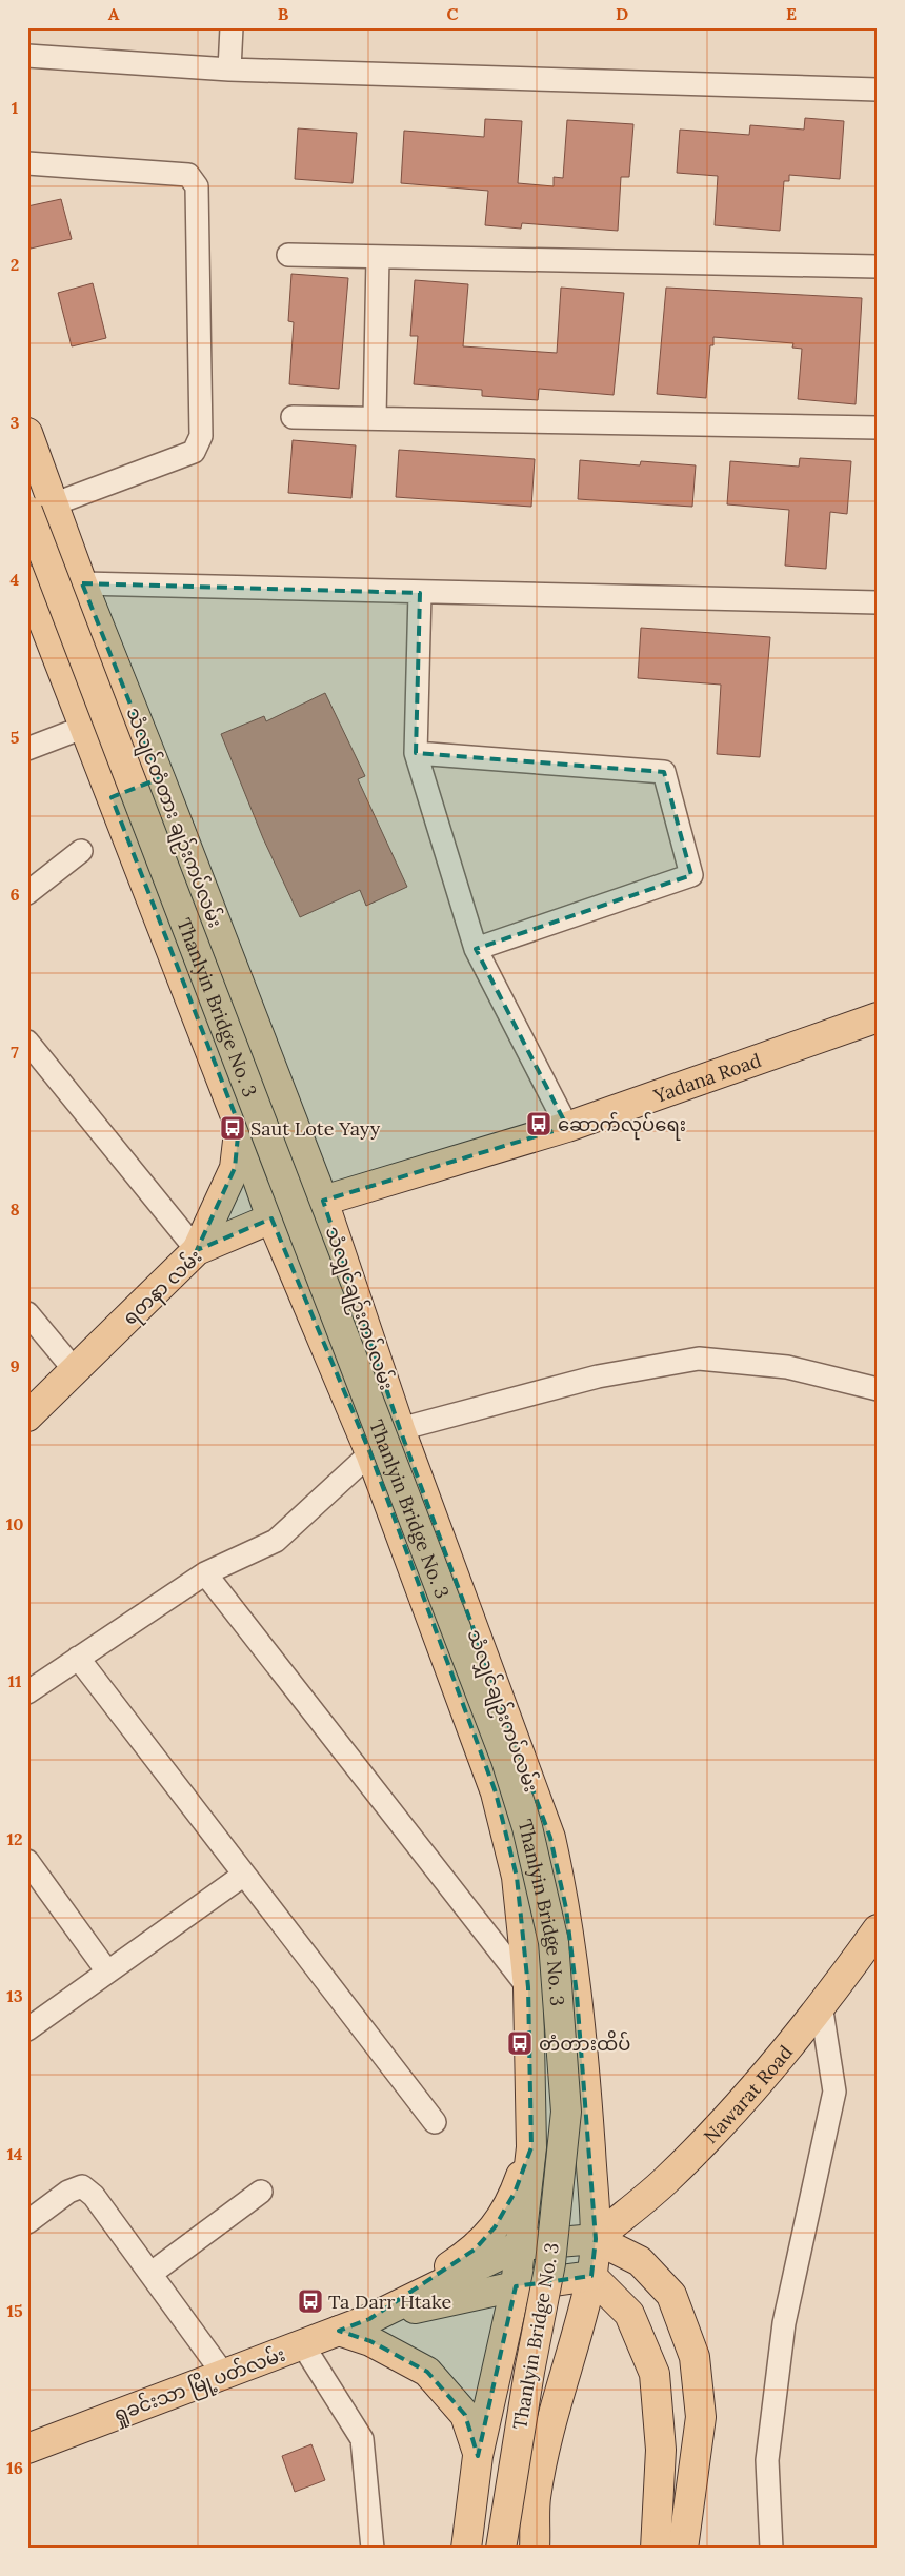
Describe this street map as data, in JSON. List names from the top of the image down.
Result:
{
  "streets": {
    "main road": [
      "သံလျင်တံတား ချဉ်းကပ်လမ်း",
      "Thanlyin Bridge No. 3",
      "Yadana Road",
      "ရတနာ လမ်း",
      "သံလျှင်ချဉ်းကပ်လမ်း",
      "Nawarat Road",
      "ရှုခင်းသာ မြို့ပတ်လမ်း"
    ]
  },
  "crossings": [
    ["သံလျင်တံတား ချဉ်းကပ်လမ်း", "Thanlyin Bridge No. 3"],
    ["သံလျင်တံတား ချဉ်းကပ်လမ်း", "Yadana Road"],
    ["သံလျင်တံတား ချဉ်းကပ်လမ်း", "ရတနာ လမ်း"],
    ["သံလျင်တံတား ချဉ်းကပ်လမ်း", "သံလျှင်ချဉ်းကပ်လမ်း"],
    ["Yadana Road", "ရတနာ လမ်း"],
    ["Yadana Road", "သံလျှင်ချဉ်းကပ်လမ်း"],
    ["ရတနာ လမ်း", "သံလျှင်ချဉ်းကပ်လမ်း"],
    ["သံလျှင်ချဉ်းကပ်လမ်း", "Nawarat Road"],
    ["သံလျှင်ချဉ်းကပ်လမ်း", "ရှုခင်းသာ မြို့ပတ်လမ်း"]
  ],
  "places": {
    "bus stop": [
      "ဆောက်လုပ်ရေး",
      "Saut Lote Yayy",
      "တံတားထိပ်",
      "Ta Darr Htake"
    ]
  },
  "grid": {
    "columns": [
      "A",
      "B",
      "C",
      "D",
      "E"
    ],
    "rows": [
      "1",
      "2",
      "3",
      "4",
      "5",
      "6",
      "7",
      "8",
      "9",
      "10",
      "11",
      "12",
      "13",
      "14",
      "15",
      "16"
    ]
  }
}
